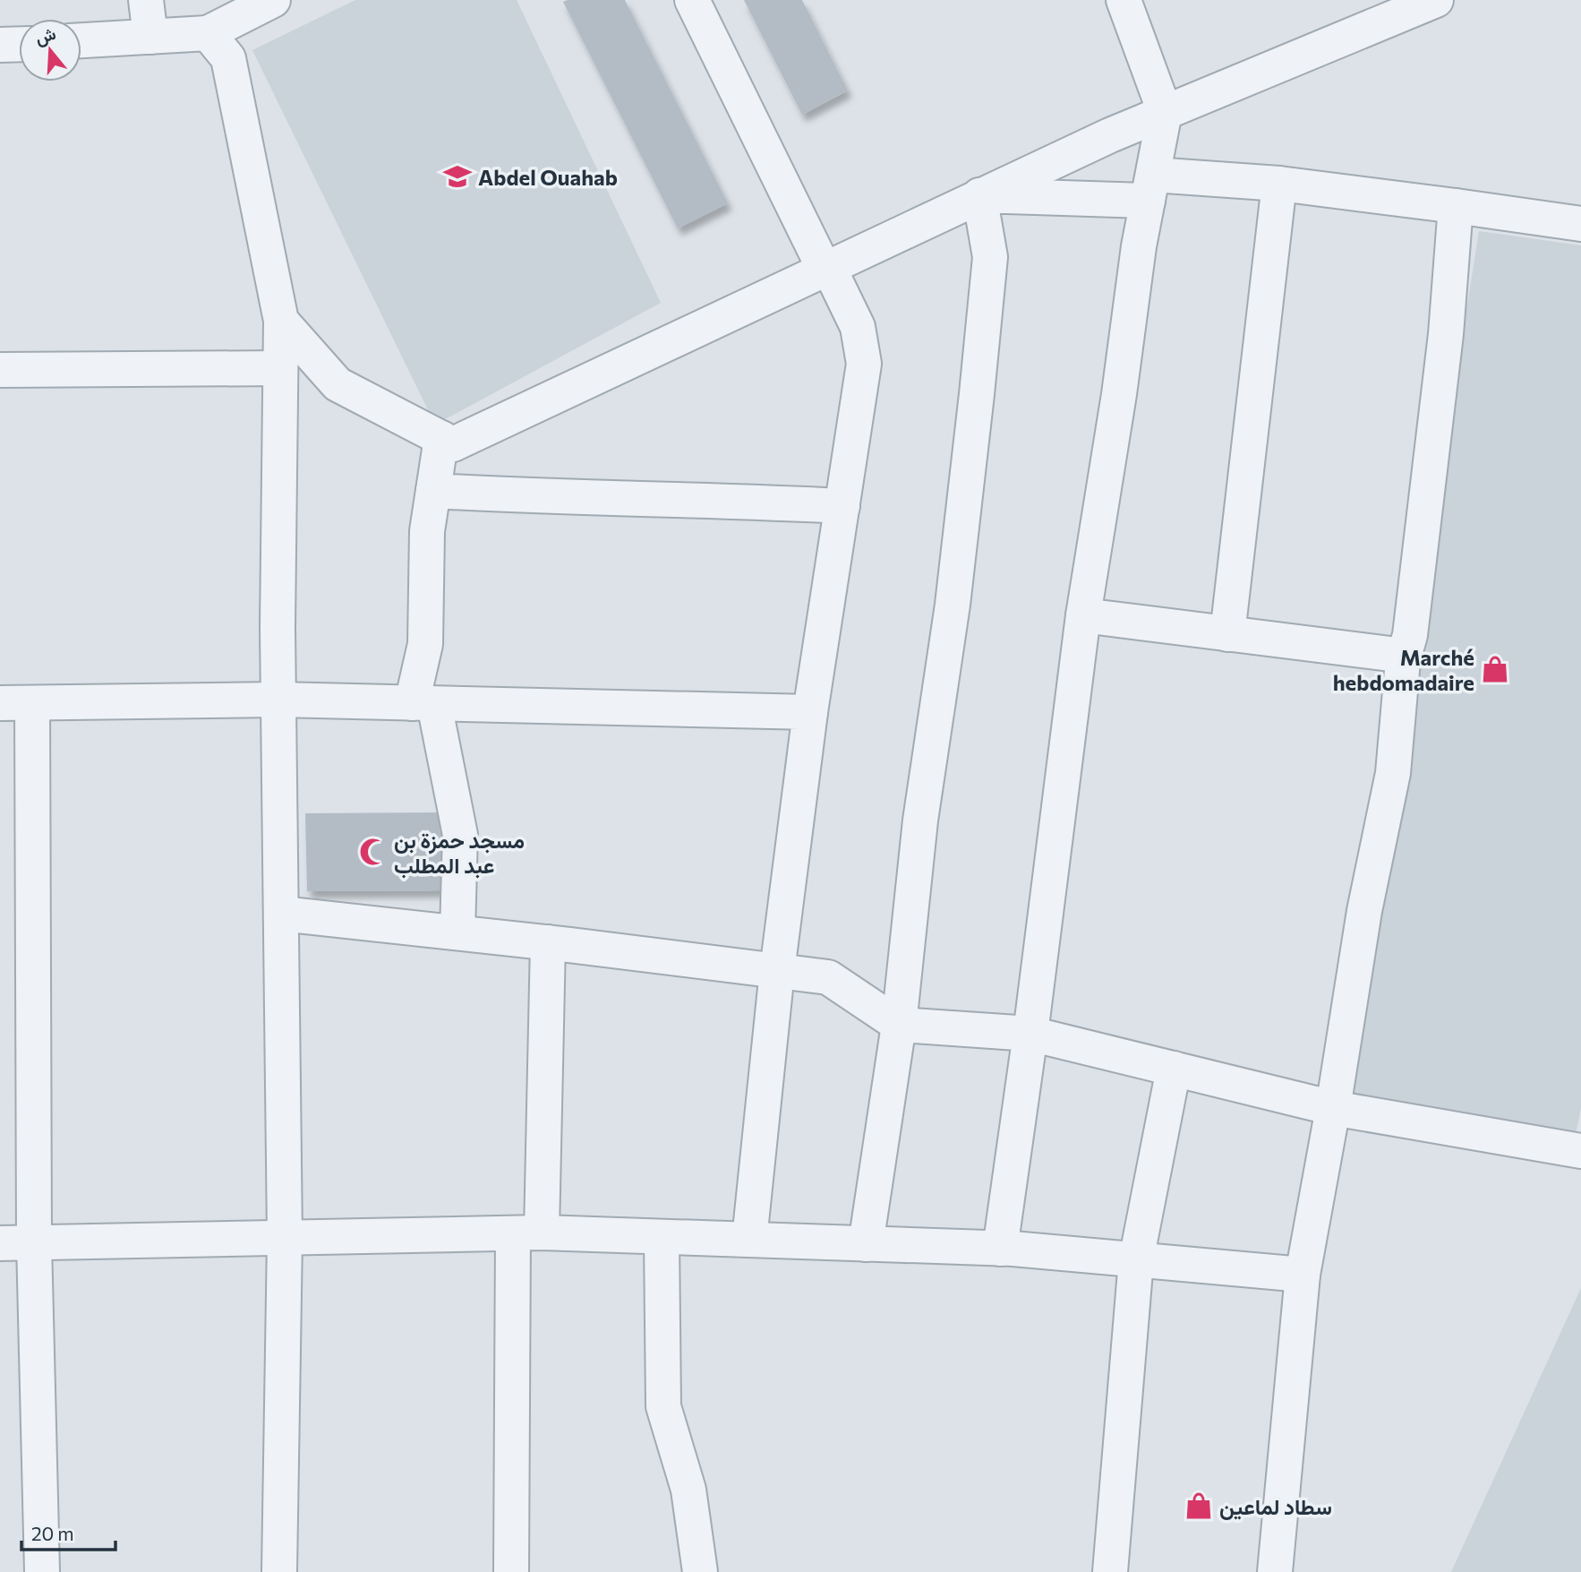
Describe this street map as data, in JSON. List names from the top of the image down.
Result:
{
  "places": {
    "school or university": ["Abdel Ouahab"],
    "shop": ["Marché hebdomadaire", "سطاد لماعين"],
    "mosque": ["مسجد حمزة بن عبد المطلب"]
  },
  "scale_bar": "20 m",
  "north": "top"
}
